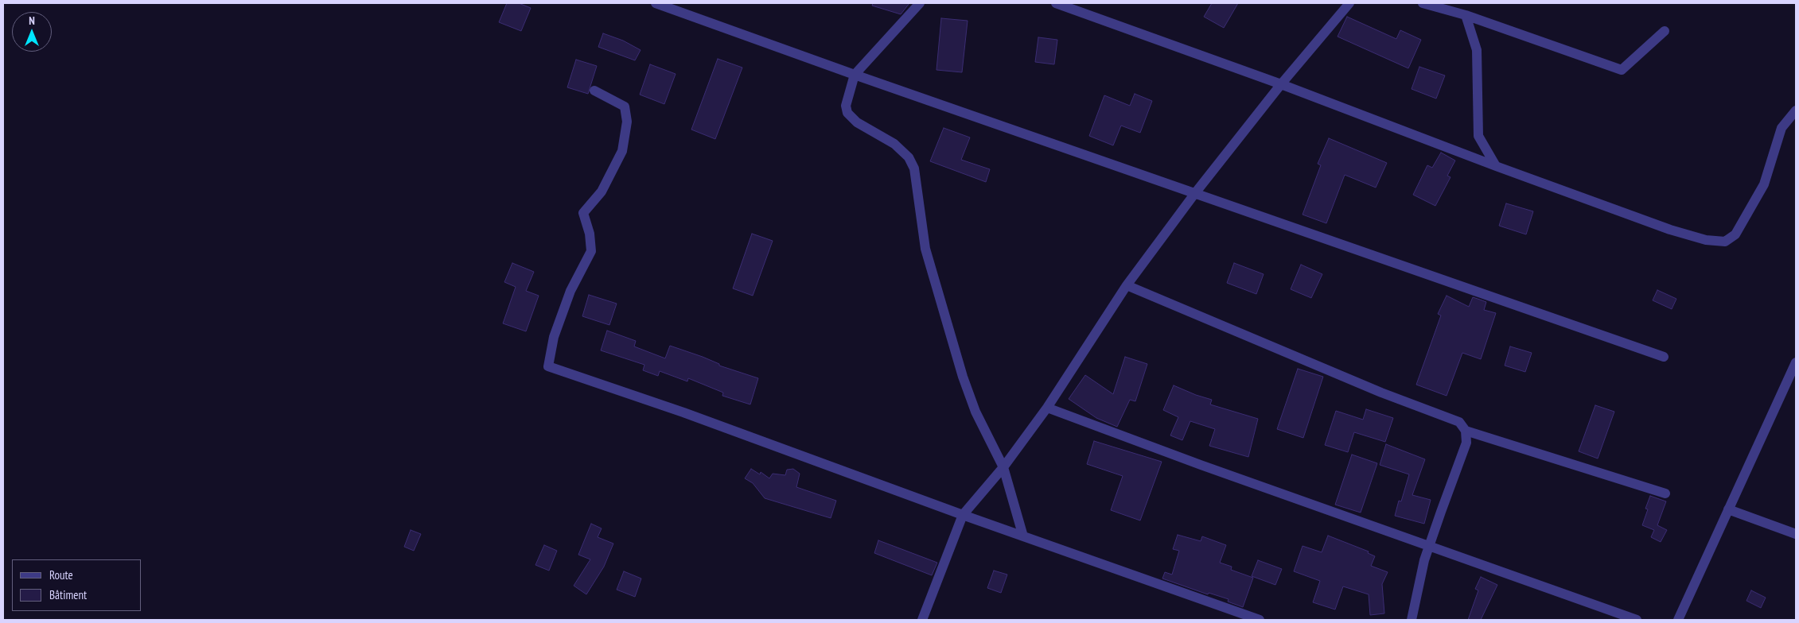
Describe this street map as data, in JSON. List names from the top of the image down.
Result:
{
  "legend": ["Route", "Bâtiment"],
  "north": "top"
}
